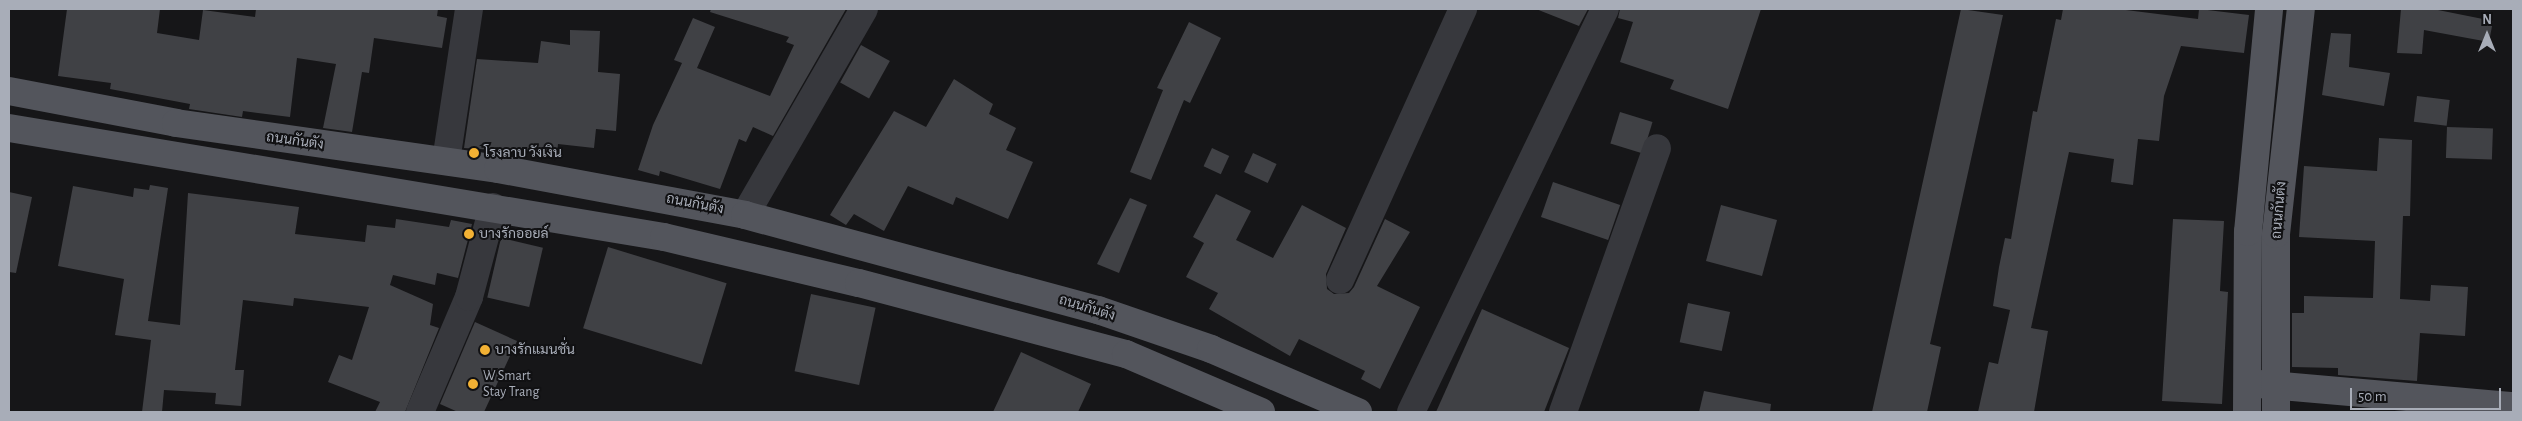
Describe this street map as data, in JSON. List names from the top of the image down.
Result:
{
  "streets": {
    "main road": ["ถนนกันตัง"]
  },
  "places": [
    "โรงลาบ วังเงิน",
    "บางรักออยล์",
    "บางรักแมนชั่น",
    "W Smart Stay Trang"
  ],
  "scale_bar": "50 m",
  "north": "top"
}
